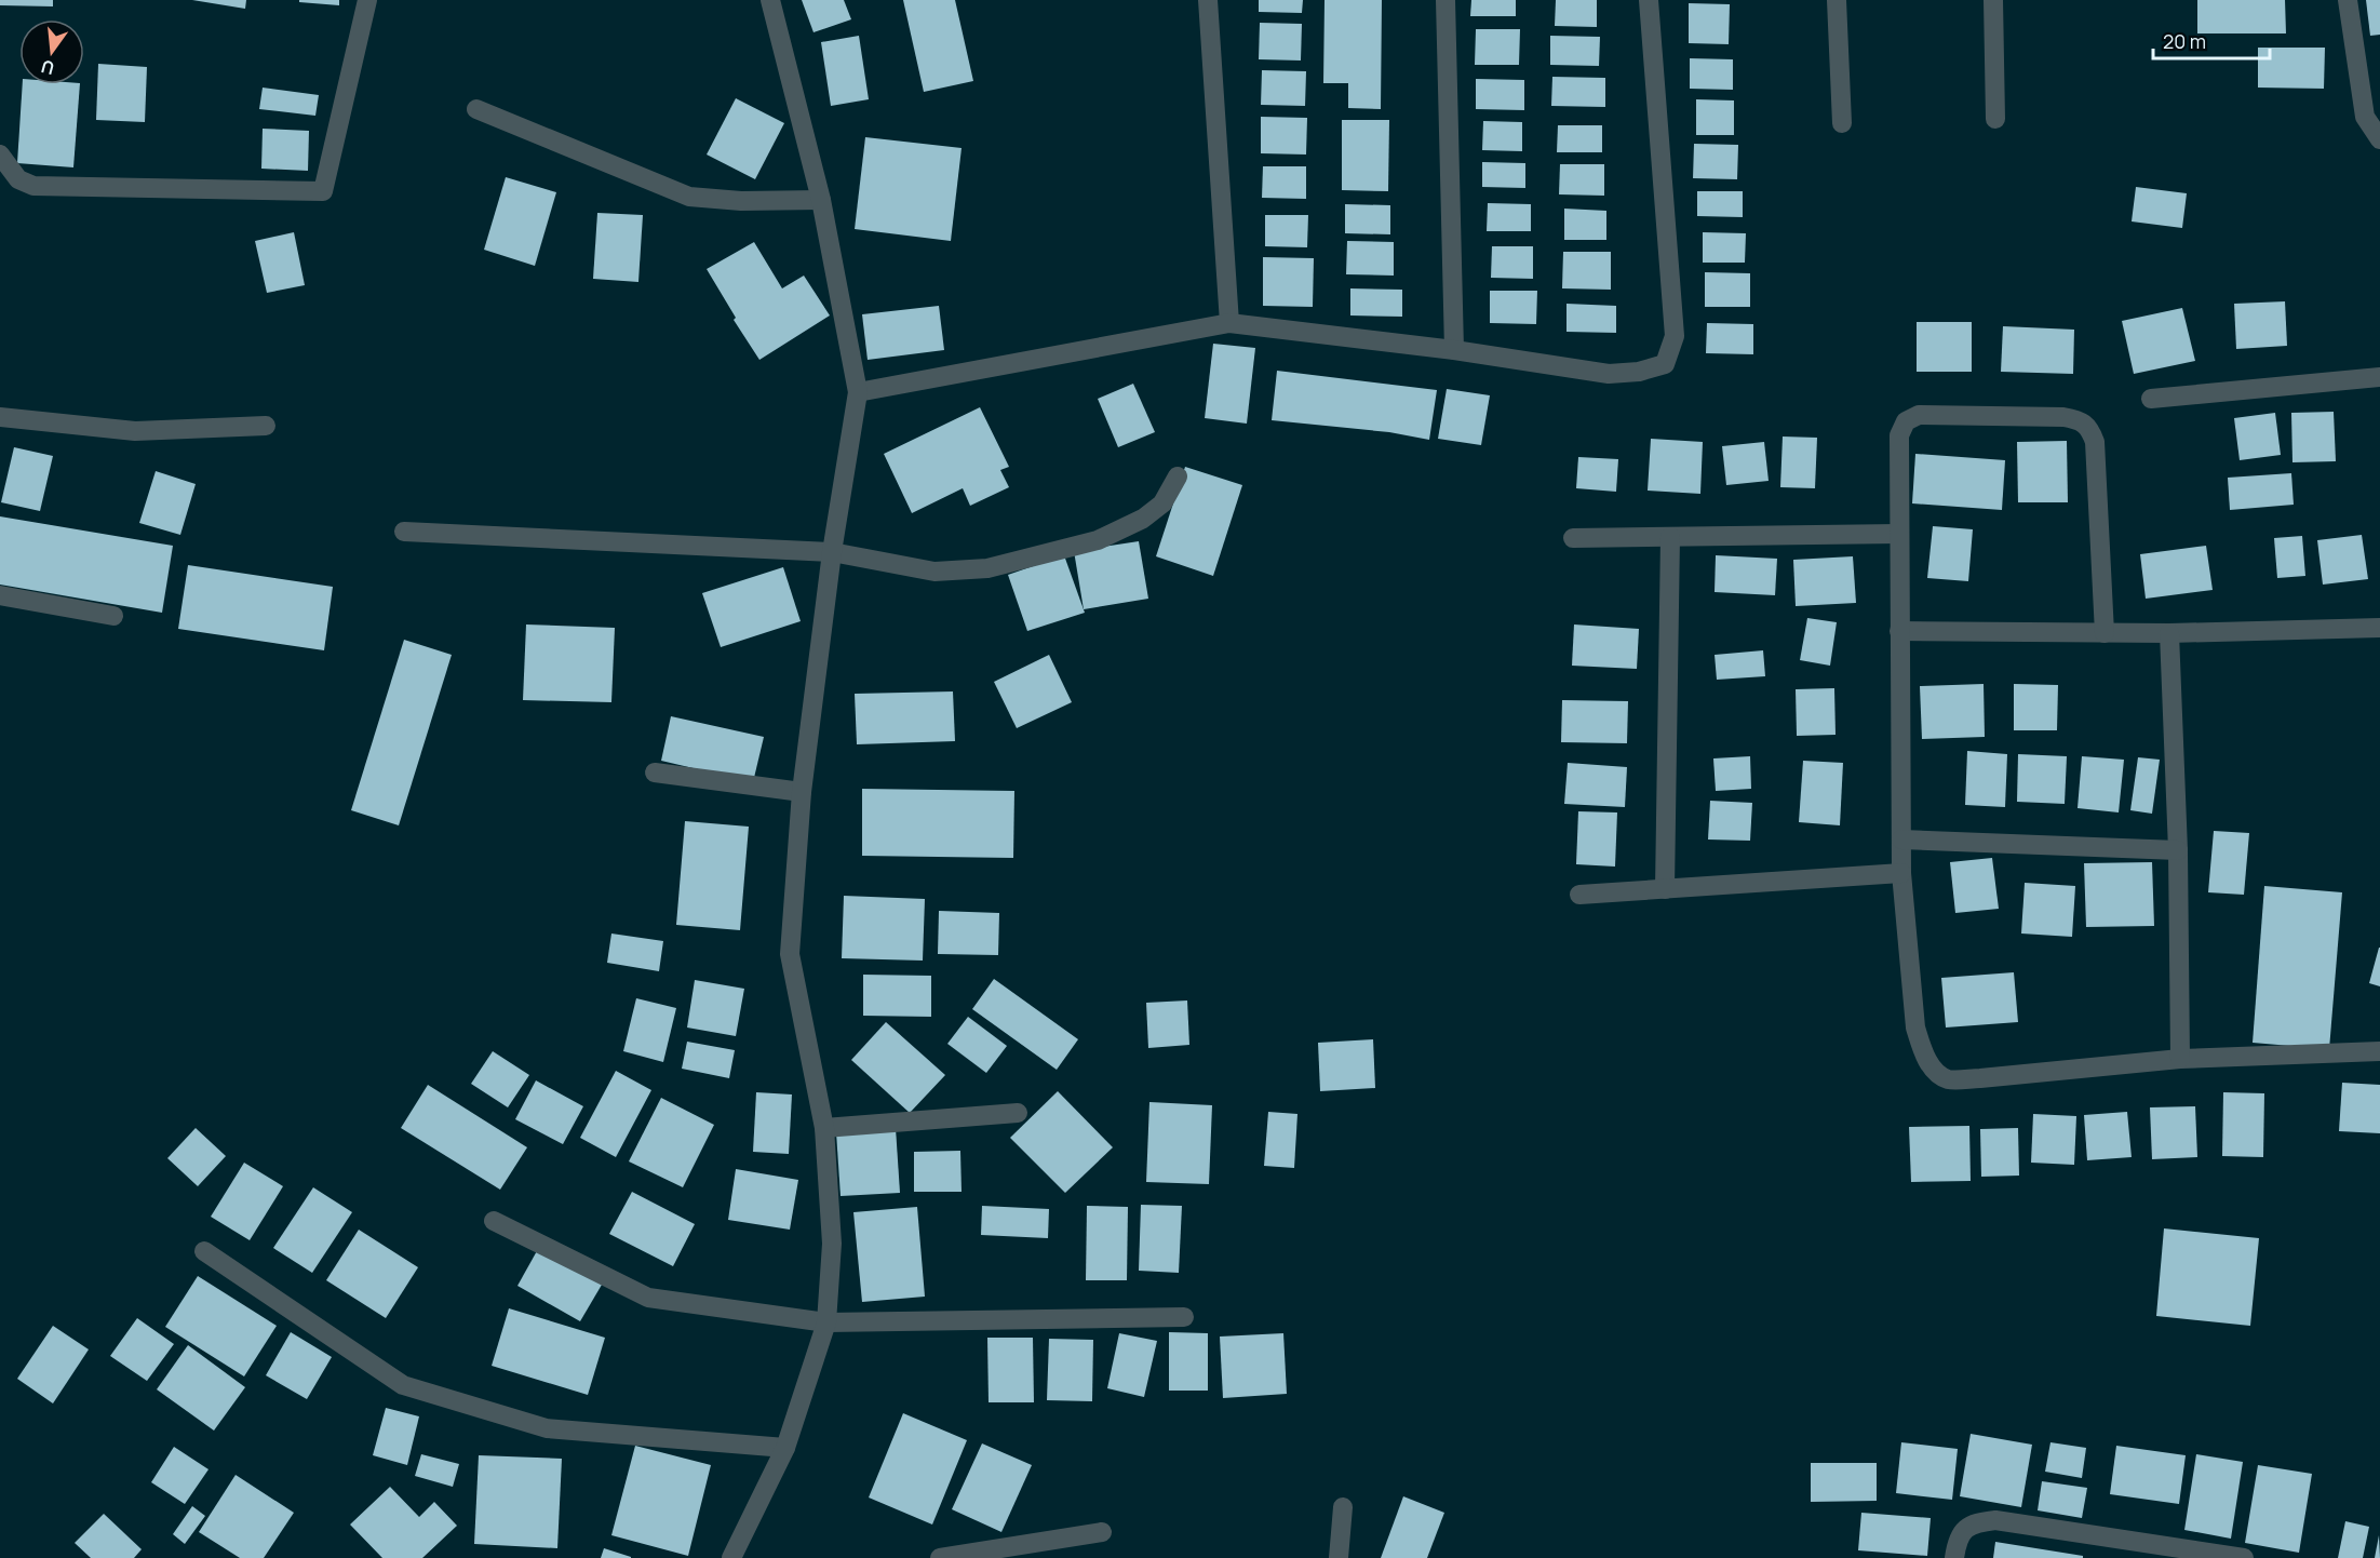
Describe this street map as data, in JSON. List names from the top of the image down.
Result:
{
  "scale_bar": "20 m",
  "north": "bottom"
}
